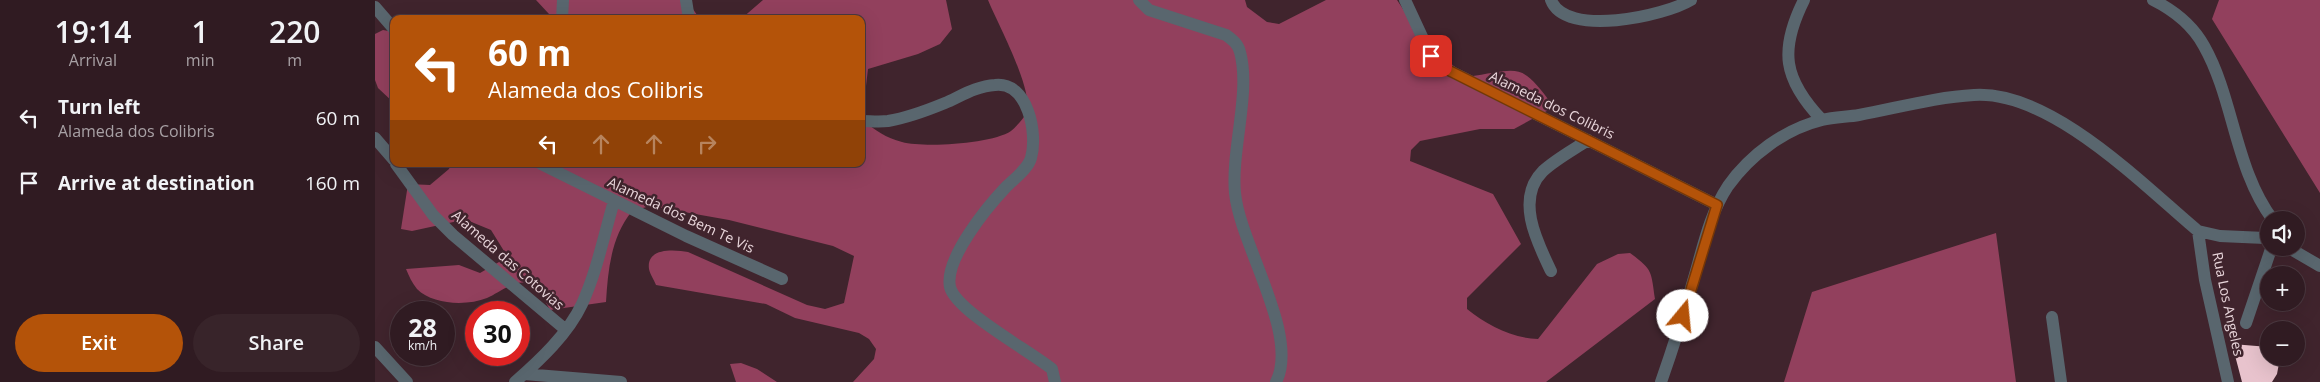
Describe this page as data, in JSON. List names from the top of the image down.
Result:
{
  "streets": {
    "street": [
      "Alameda dos Colibris",
      "Alameda dos Bem Te Vis",
      "Alameda das Cotovias",
      "Rua Los Angeles"
    ]
  },
  "page": {
    "eta": [
      "19:14",
      "Arrival",
      "1",
      "min",
      "220",
      "m"
    ],
    "turn": ["60 m", "Alameda dos Colibris"],
    "list": [
      {
        "name": "Turn left",
        "note": "Alameda dos Colibris",
        "value": "60 m"
      },
      {
        "name": "Arrive at destination",
        "value": "160 m"
      }
    ],
    "map_buttons": ["+", "−"],
    "speed": "28 km/h",
    "limit": "30",
    "buttons": ["Exit", "Share"]
  }
}
